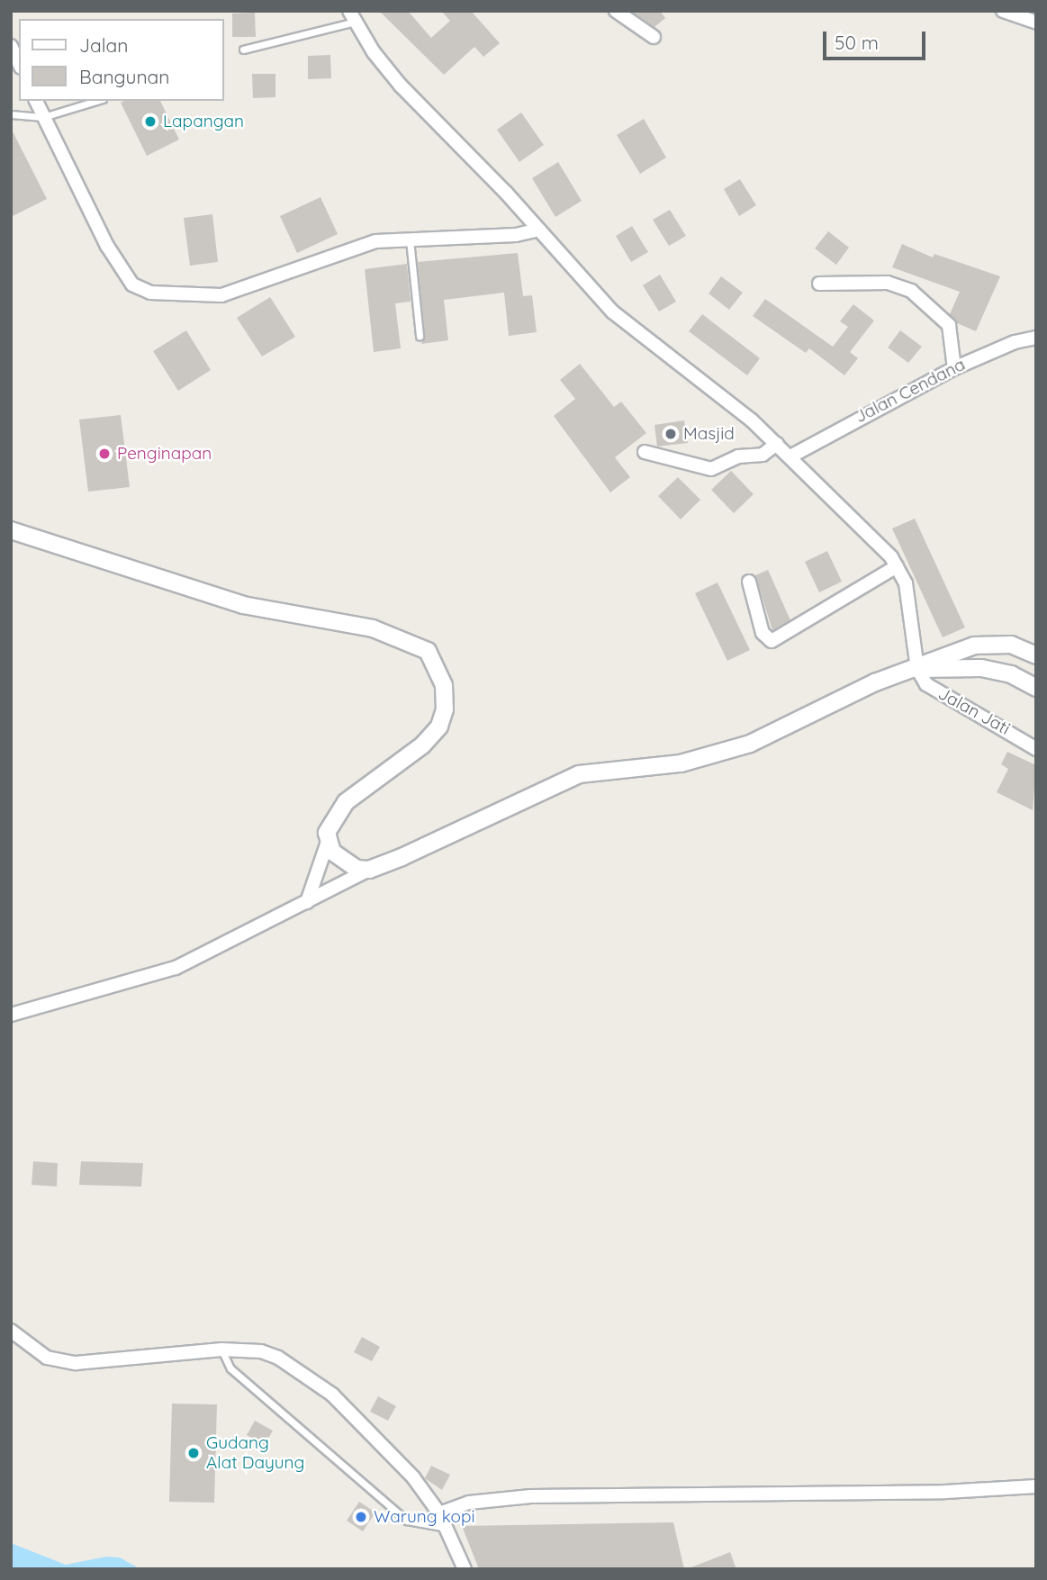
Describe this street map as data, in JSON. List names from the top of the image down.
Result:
{
  "streets": {
    "street": ["Jalan Cendana", "Jalan Jati"]
  },
  "places": [
    "Lapangan",
    "Masjid",
    "Penginapan",
    "Gudang Alat Dayung",
    "Warung kopi"
  ],
  "legend": ["Jalan", "Bangunan"],
  "scale_bar": "50 m"
}
